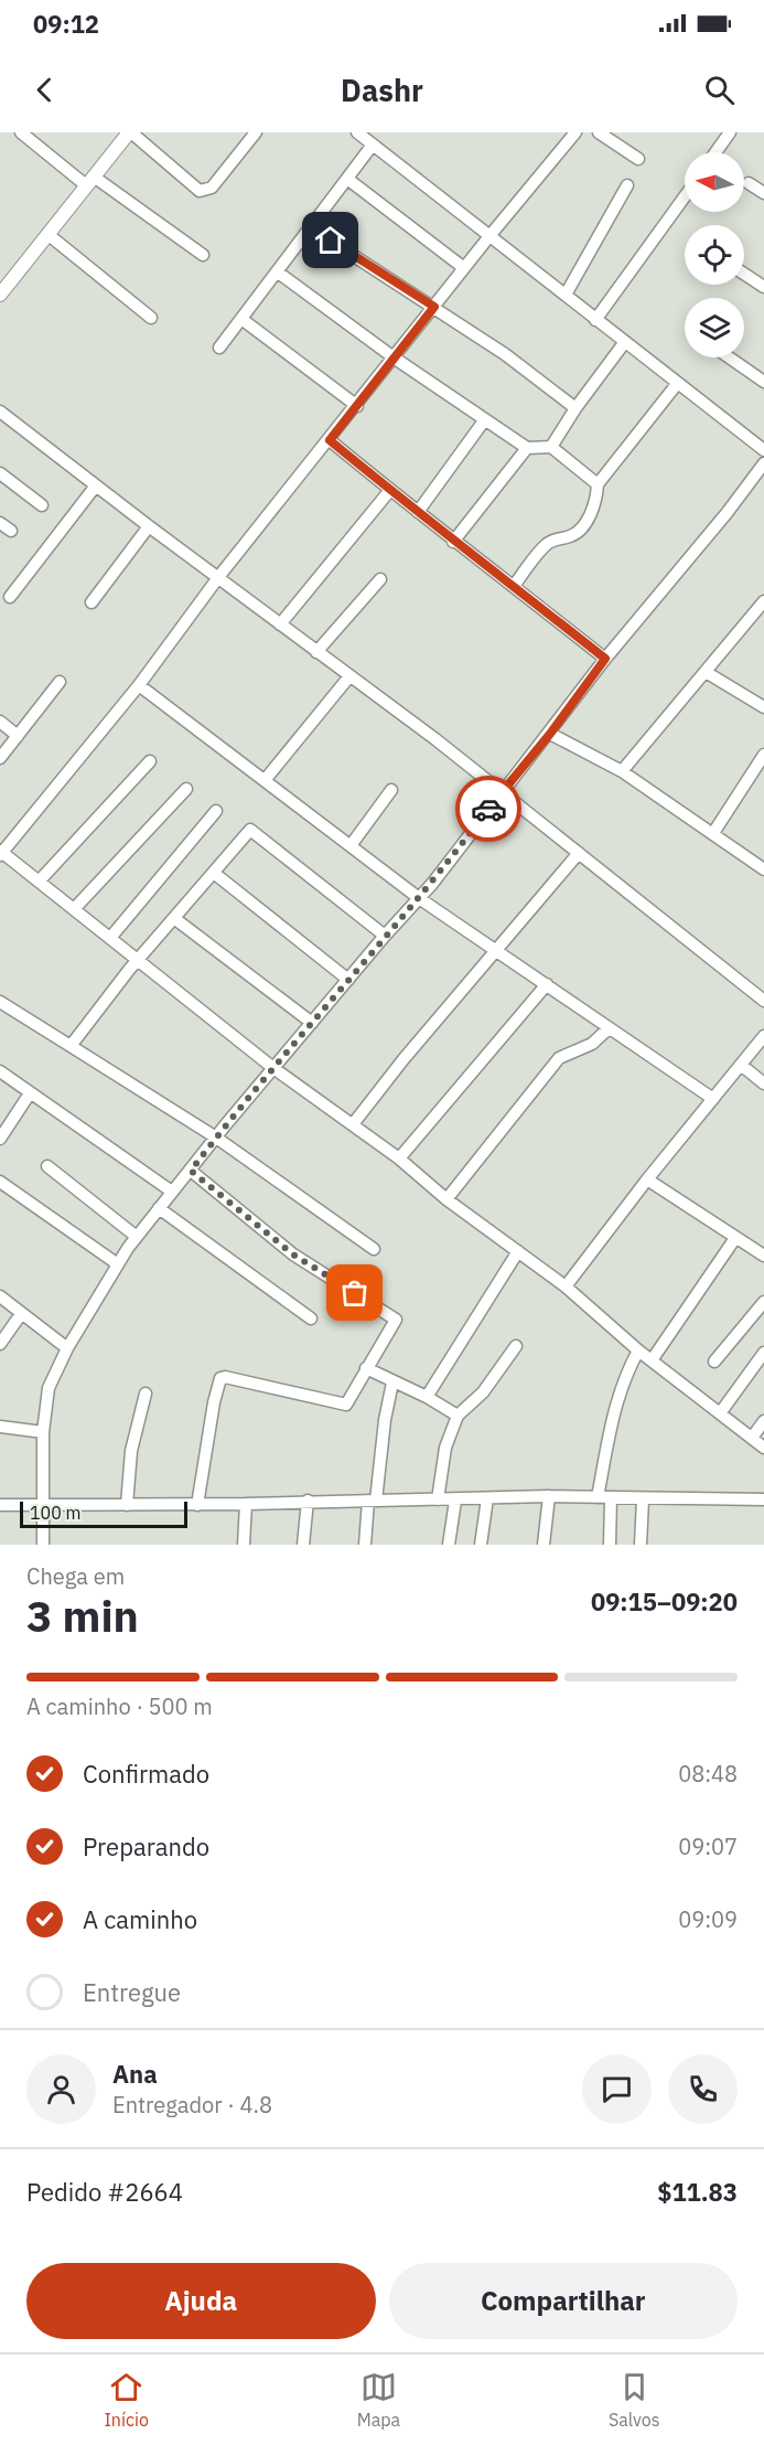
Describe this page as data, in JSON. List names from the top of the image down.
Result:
{
  "scale_bar": "100 m",
  "north": "left",
  "page": {
    "status": "09:12",
    "header": "Dashr",
    "scale": "100 m",
    "heading": ["3 min", "Chega em", "09:15–09:20"],
    "panel": [
      "Ana",
      "Entregador · 4.8",
      "Pedido #2664",
      "$11.83"
    ],
    "bar": "A caminho · 500 m",
    "list": [
      ["Confirmado", "08:48"],
      ["Preparando", "09:07"],
      ["A caminho", "09:09"],
      "Entregue"
    ],
    "buttons": ["Ajuda", "Compartilhar"],
    "tabs": ["Início", "Mapa", "Salvos"]
  }
}
